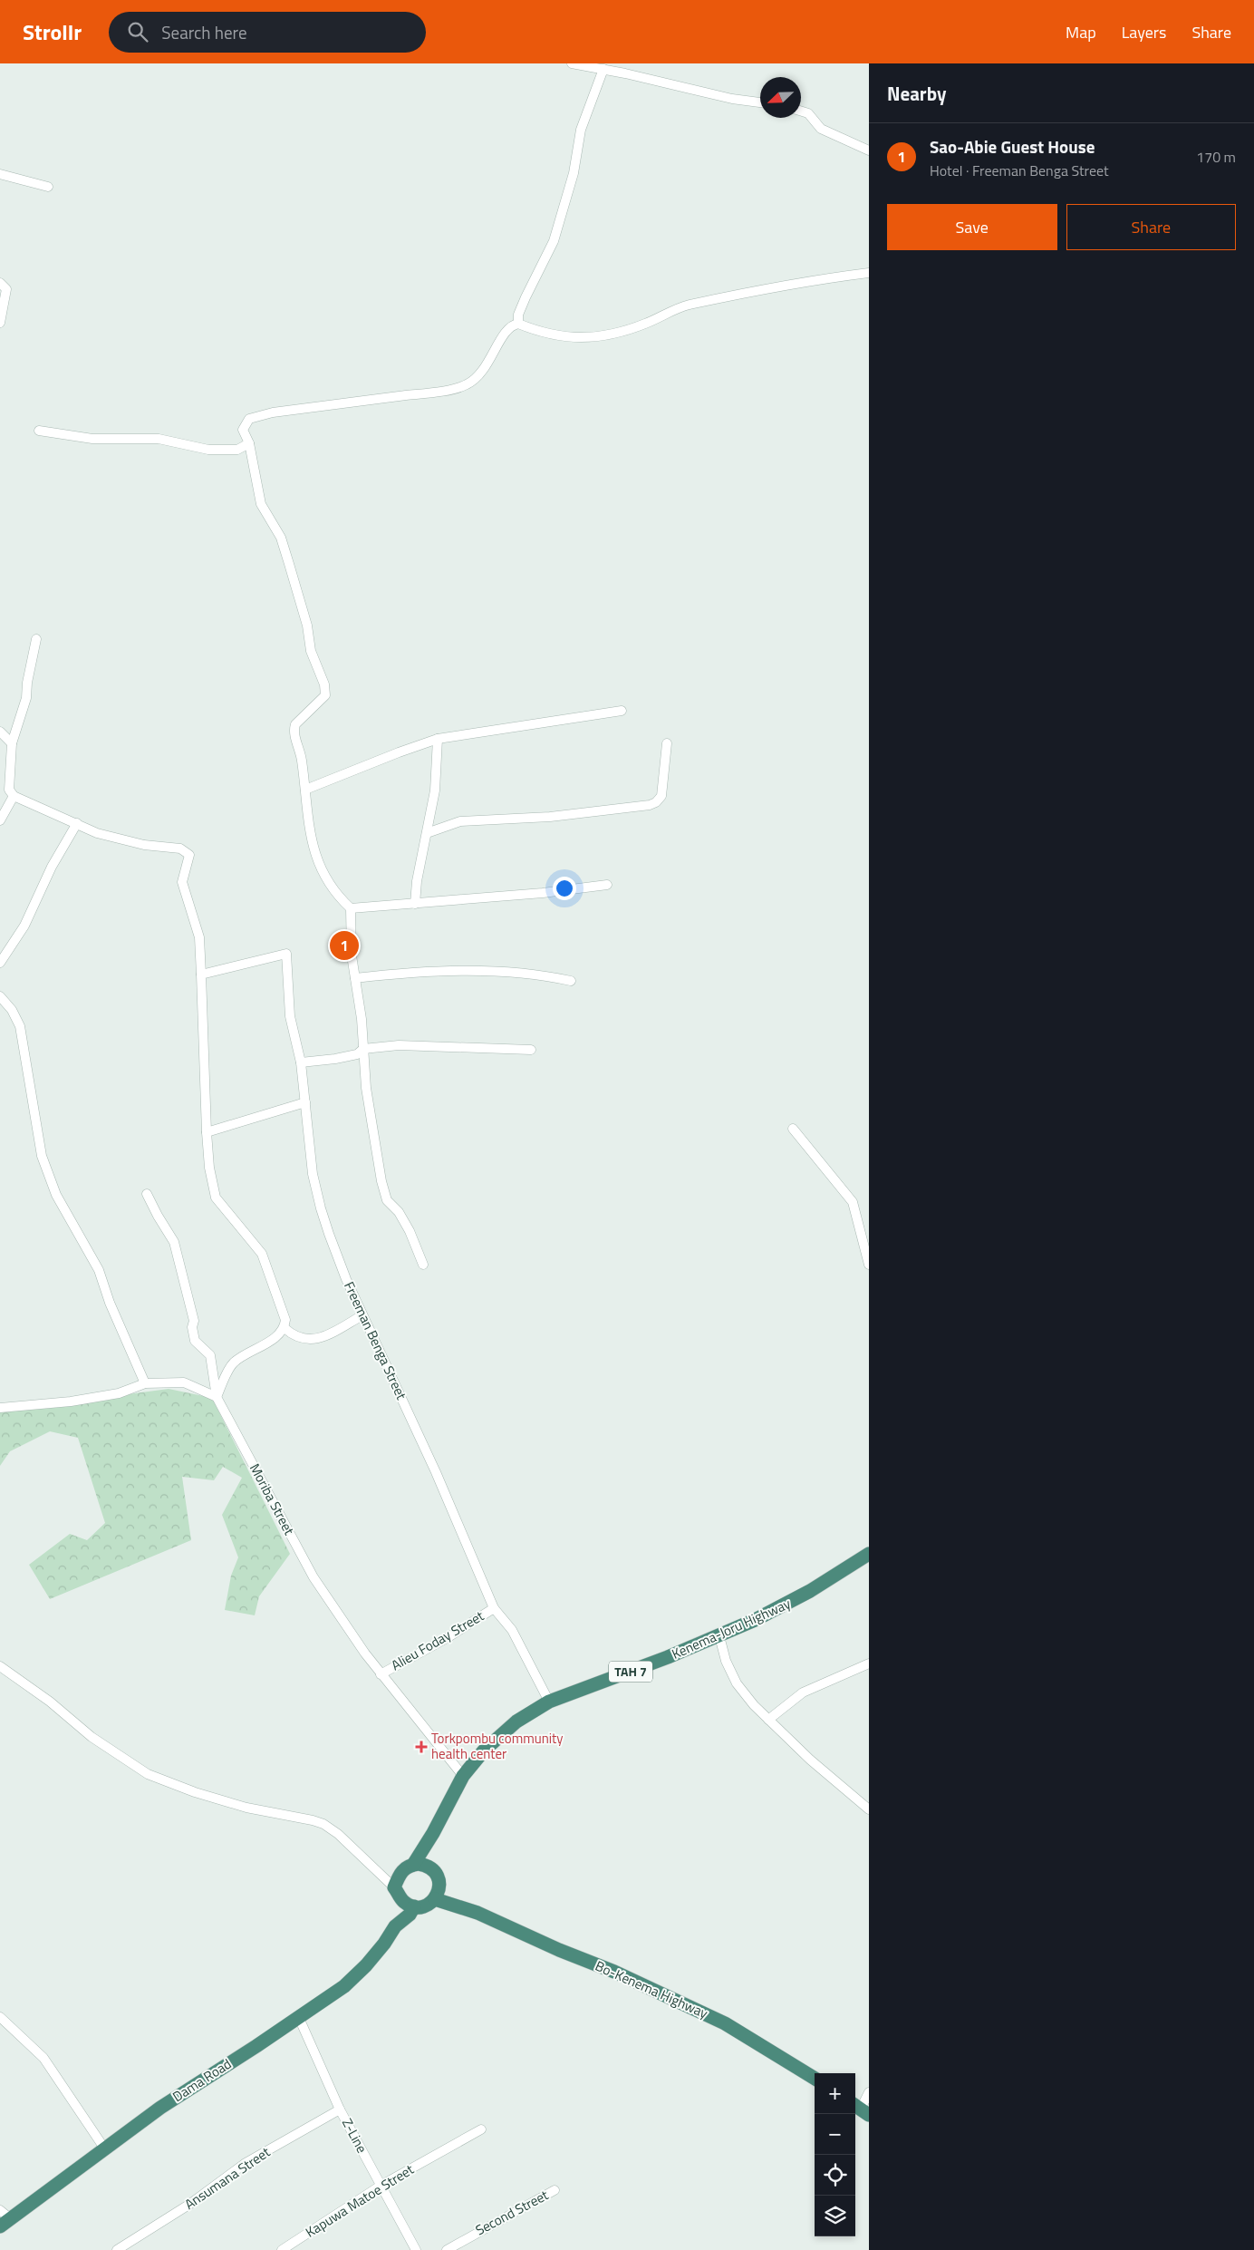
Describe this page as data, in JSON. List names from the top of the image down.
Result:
{
  "streets": {
    "highway": [
      "Kenema-Joru Highway",
      "TAH 7",
      "Bo-Kenema Highway",
      "Dama Road"
    ],
    "street": [
      "Freeman Benga Street",
      "Moriba Street",
      "Alieu Foday Street",
      "Z-Line",
      "Ansumana Street",
      "Kapuwa Matoe Street",
      "Second Street"
    ]
  },
  "crossings": [
    ["Freeman Benga Street", "Kenema-Joru Highway"],
    ["Freeman Benga Street", "Alieu Foday Street"],
    ["Moriba Street", "Kenema-Joru Highway"],
    ["Moriba Street", "Alieu Foday Street"],
    ["Kenema-Joru Highway", "Bo-Kenema Highway"],
    ["Dama Road", "Z-Line"],
    ["Z-Line", "Ansumana Street"],
    ["Z-Line", "Kapuwa Matoe Street"]
  ],
  "places": {
    "health": ["Torkpombu community health center"]
  },
  "north": "bottom left",
  "page": {
    "header": "Strollr",
    "search": "Search here",
    "nav": ["Map", "Layers", "Share"],
    "heading": "Nearby",
    "list": [
      {
        "mark": "1",
        "name": "Sao-Abie Guest House",
        "note": "Hotel · Freeman Benga Street",
        "value": "170 m"
      }
    ],
    "buttons": ["Save", "Share"],
    "pins": "1",
    "map_buttons": ["+", "−"]
  }
}
